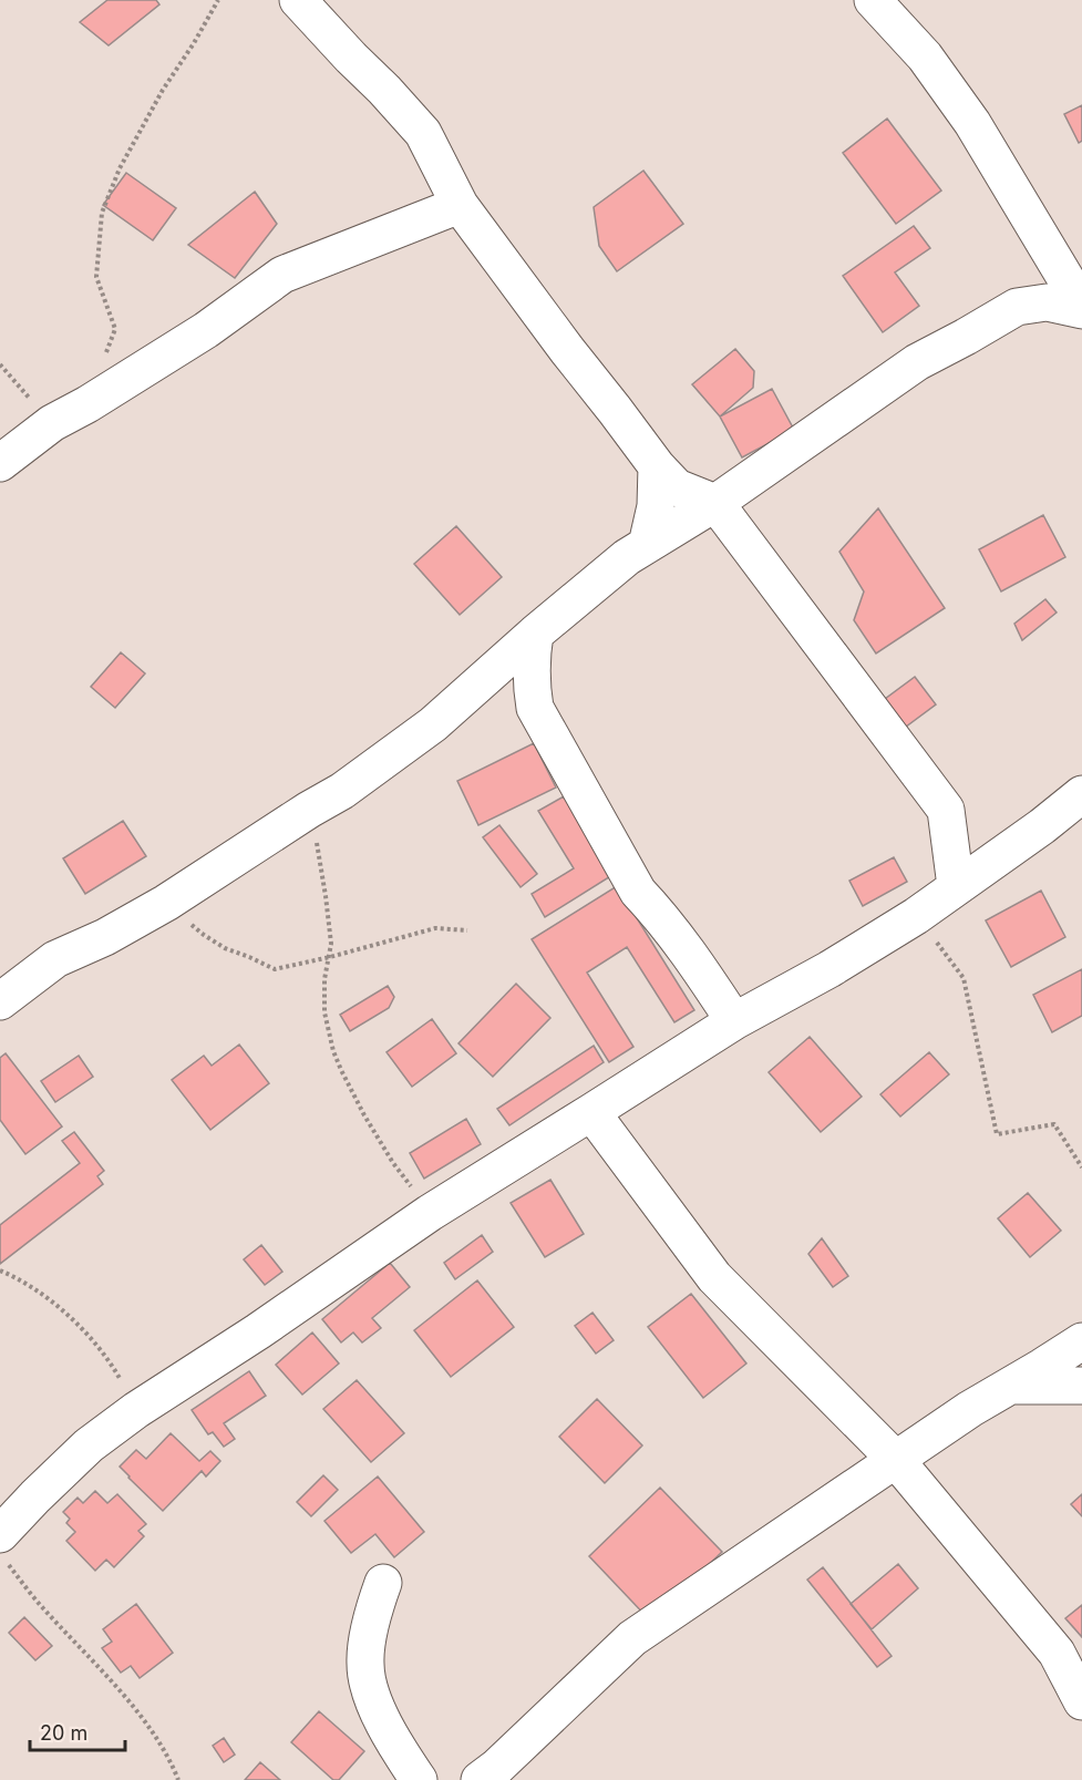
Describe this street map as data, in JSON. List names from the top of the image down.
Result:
{
  "scale_bar": "20 m"
}
